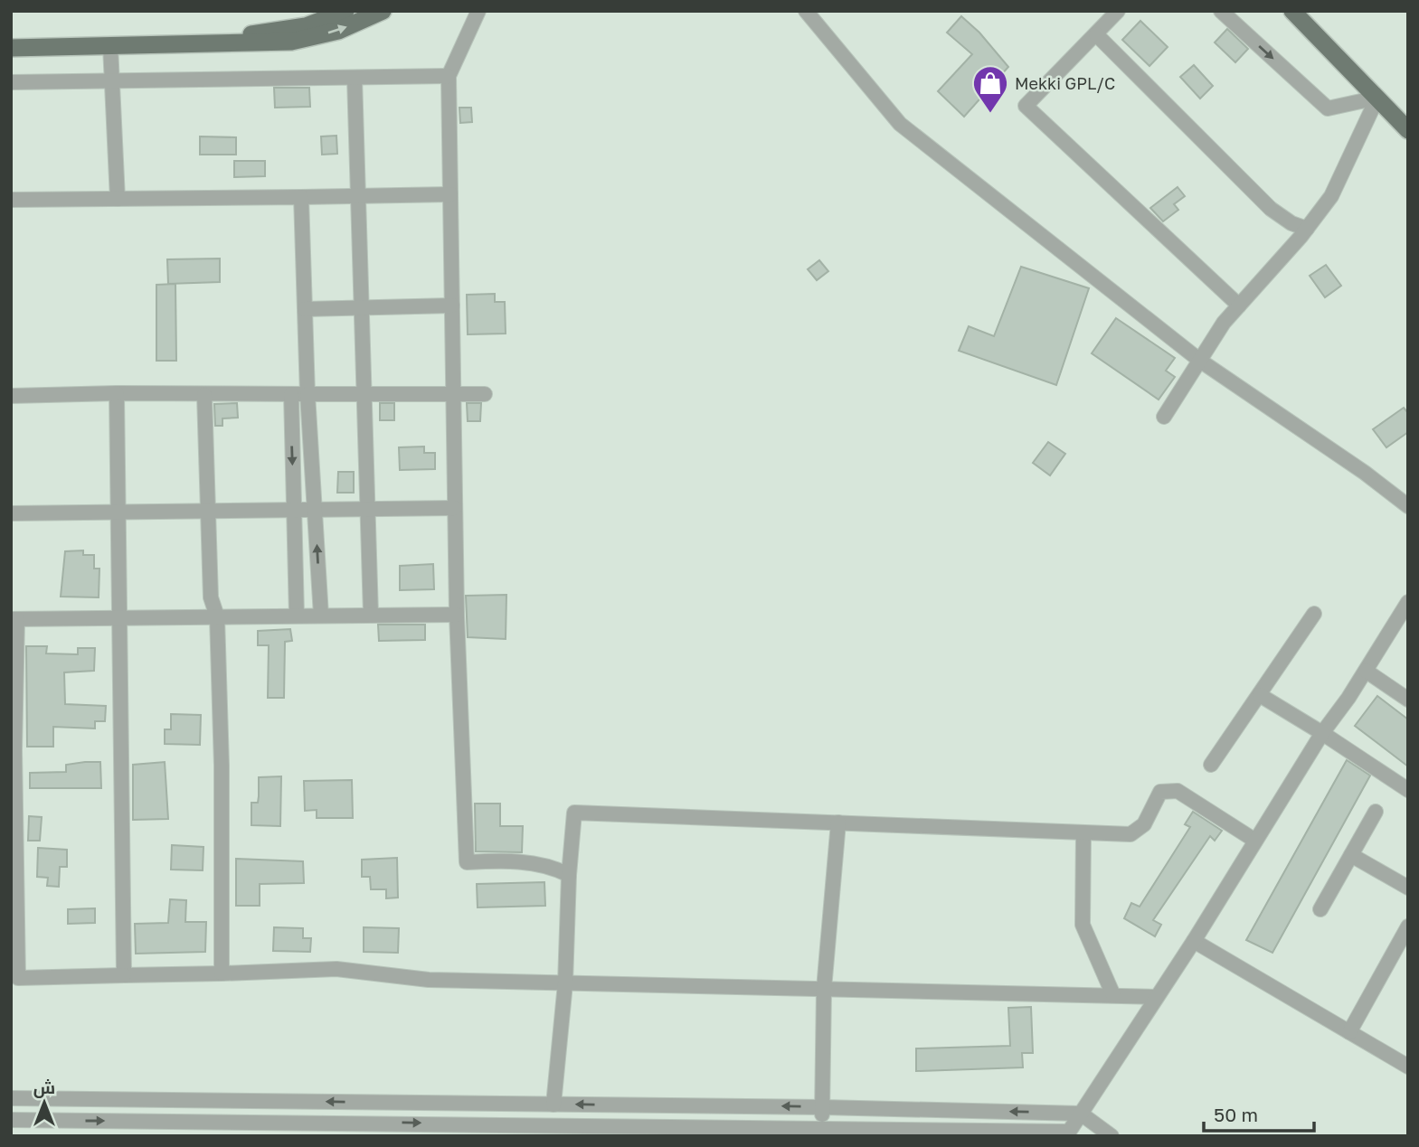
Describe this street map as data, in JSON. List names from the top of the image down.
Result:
{
  "places": {
    "shop": ["Mekki GPL/C"]
  },
  "scale_bar": "50 m",
  "north": "top"
}
